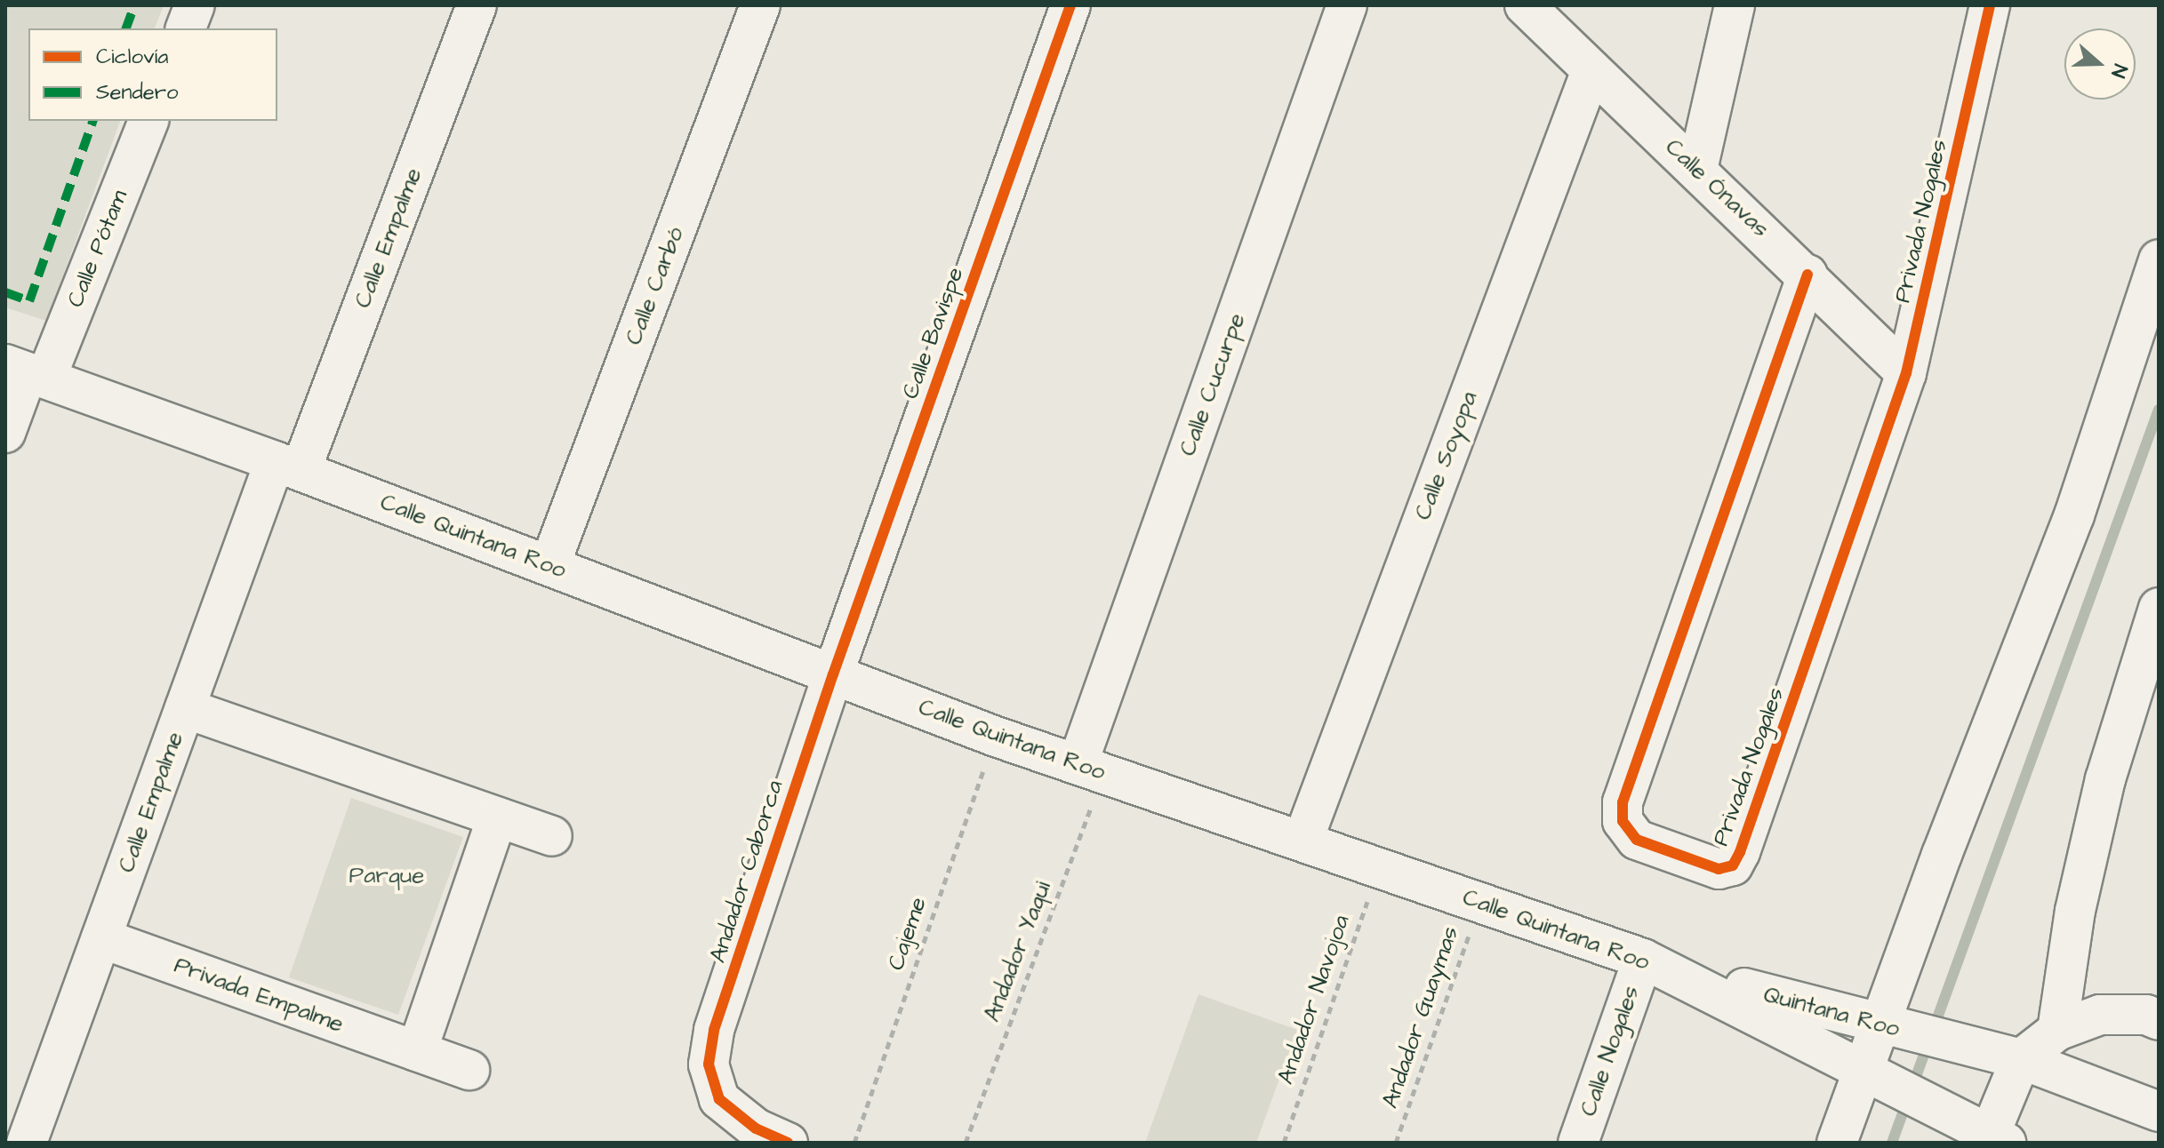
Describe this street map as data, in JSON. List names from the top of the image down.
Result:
{
  "streets": {
    "street": [
      "Calle Ónavas",
      "Privada Nogales",
      "Calle Empalme",
      "Calle Pótam",
      "Calle Carbó",
      "Calle Bavispe",
      "Calle Cucurpe",
      "Calle Soyopa",
      "Calle Quintana Roo",
      "Andador Caborca",
      "Privada Empalme",
      "Quintana Roo",
      "Calle Nogales"
    ],
    "path": [
      "Cajeme",
      "Andador Yaqui",
      "Andador Navojoa",
      "Andador Guaymas"
    ]
  },
  "crossings": [
    ["Calle Ónavas", "Privada Nogales"],
    ["Calle Ónavas", "Calle Soyopa"],
    ["Calle Empalme", "Calle Quintana Roo"],
    ["Calle Empalme", "Privada Empalme"],
    ["Calle Pótam", "Calle Quintana Roo"],
    ["Calle Carbó", "Calle Quintana Roo"],
    ["Calle Bavispe", "Calle Quintana Roo"],
    ["Calle Bavispe", "Andador Caborca"],
    ["Calle Cucurpe", "Calle Quintana Roo"],
    ["Calle Cucurpe", "Andador Yaqui"],
    ["Calle Soyopa", "Calle Quintana Roo"],
    ["Calle Quintana Roo", "Andador Caborca"],
    ["Calle Quintana Roo", "Cajeme"],
    ["Calle Quintana Roo", "Andador Yaqui"],
    ["Calle Quintana Roo", "Andador Navojoa"],
    ["Calle Quintana Roo", "Quintana Roo"],
    ["Calle Quintana Roo", "Andador Guaymas"],
    ["Calle Quintana Roo", "Calle Nogales"],
    ["Quintana Roo", "Calle Nogales"]
  ],
  "parks": ["Parque"],
  "legend": ["Ciclovía", "Sendero"],
  "north": "right"
}
